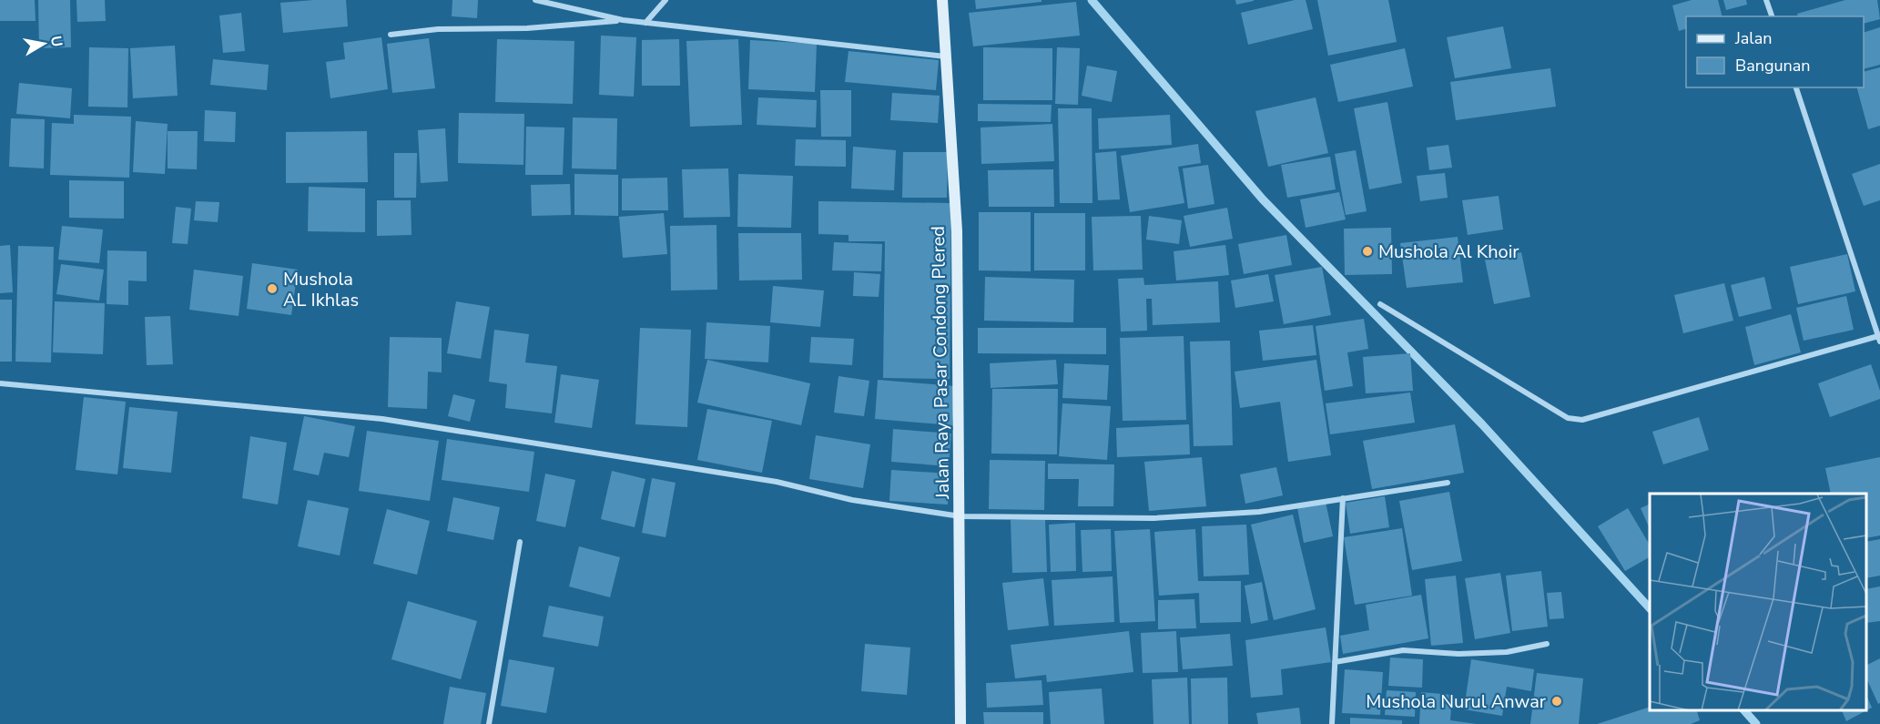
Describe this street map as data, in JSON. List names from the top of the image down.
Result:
{
  "streets": {
    "street": ["Jalan Raya Pasar Condong Plered"]
  },
  "places": ["Mushola Al Khoir", "Mushola AL Ikhlas", "Mushola Nurul Anwar"],
  "legend": ["Jalan", "Bangunan"],
  "north": "right"
}
